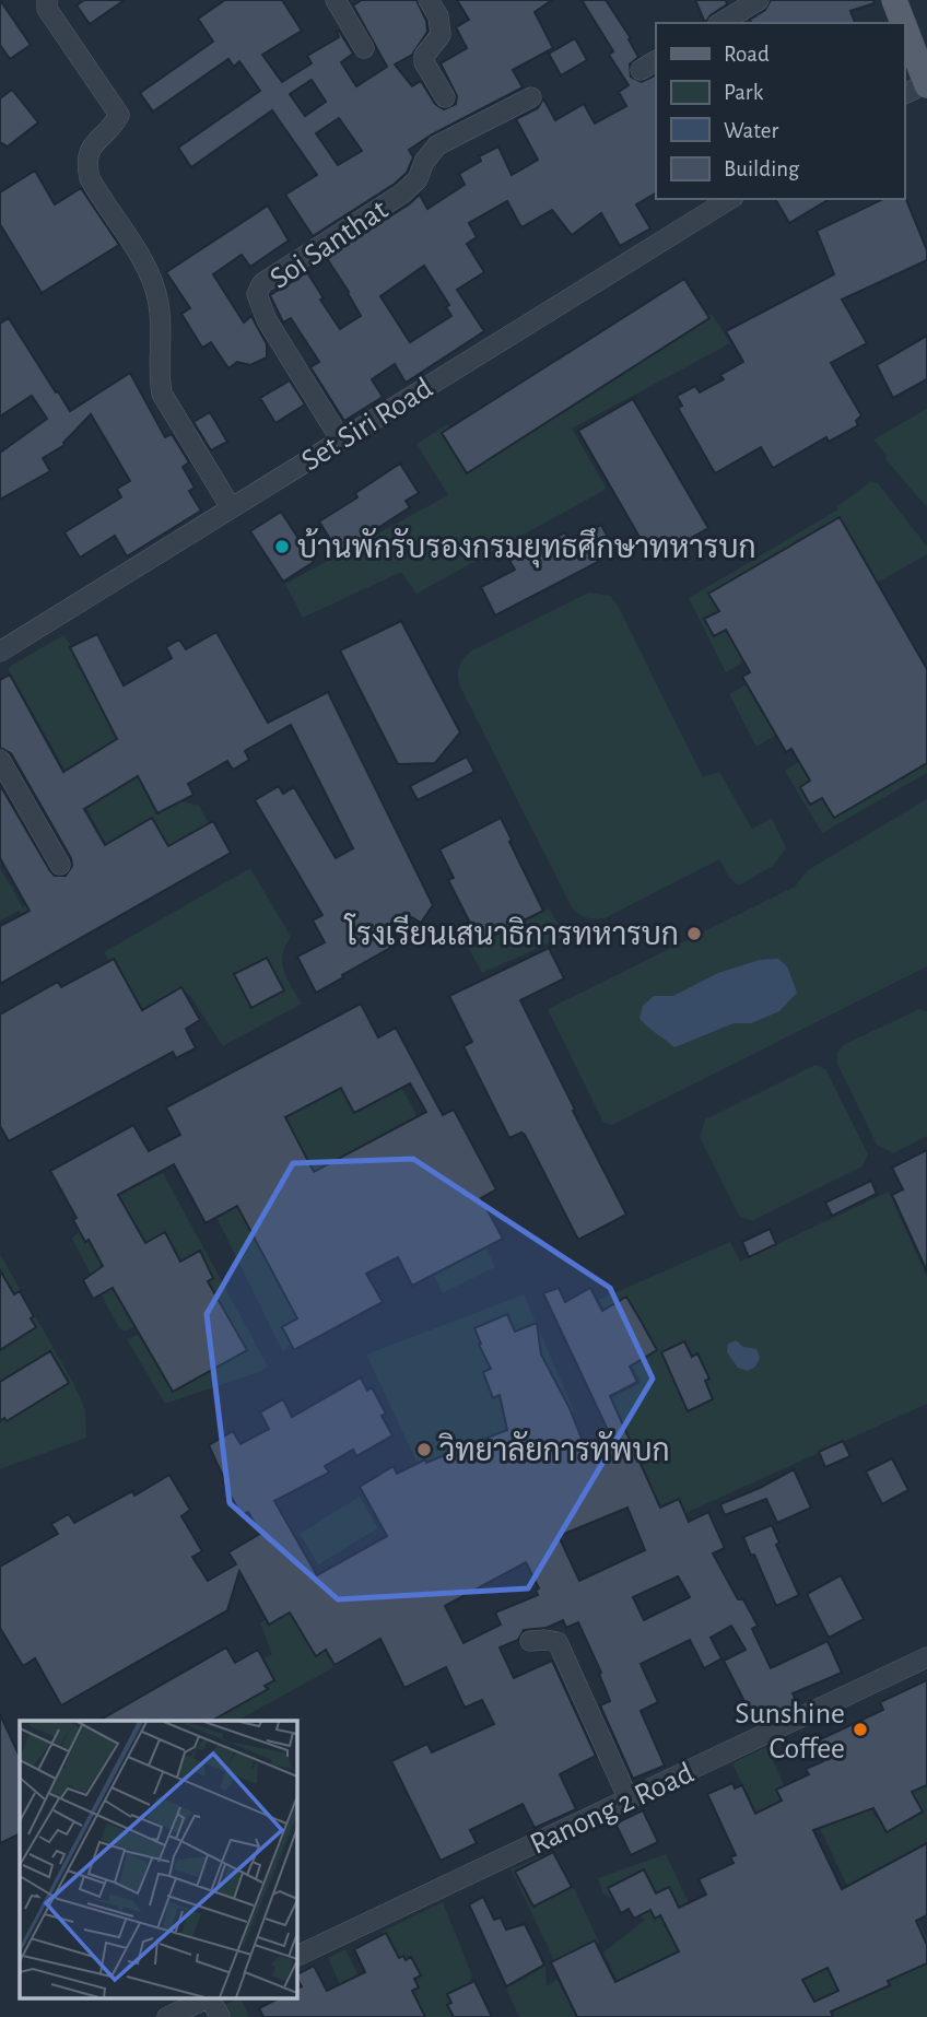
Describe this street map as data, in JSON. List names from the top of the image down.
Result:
{
  "streets": {
    "street": ["Soi Santhat", "Set Siri Road", "Ranong 2 Road"]
  },
  "crossings": [
    ["Soi Santhat", "Set Siri Road"]
  ],
  "places": [
    "บ้านพักรับรองกรมยุทธศึกษาทหารบก",
    "โรงเรียนเสนาธิการทหารบก",
    "วิทยาลัยการทัพบก",
    "Sunshine Coffee"
  ],
  "legend": [
    "Road",
    "Park",
    "Water",
    "Building"
  ]
}
